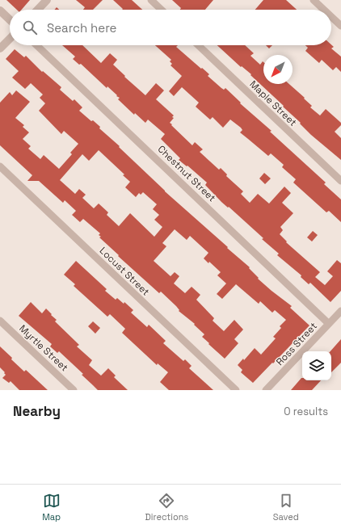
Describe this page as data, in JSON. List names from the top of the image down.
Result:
{
  "streets": {
    "street": [
      "Maple Street",
      "Chestnut Street",
      "Locust Street",
      "Ross Street",
      "Myrtle Street"
    ]
  },
  "crossings": [
    ["Chestnut Street", "Ross Street"]
  ],
  "north": "bottom left",
  "page": {
    "search": "Search here",
    "heading": ["Nearby", "0 results"],
    "nav": ["Map", "Directions", "Saved"]
  }
}
